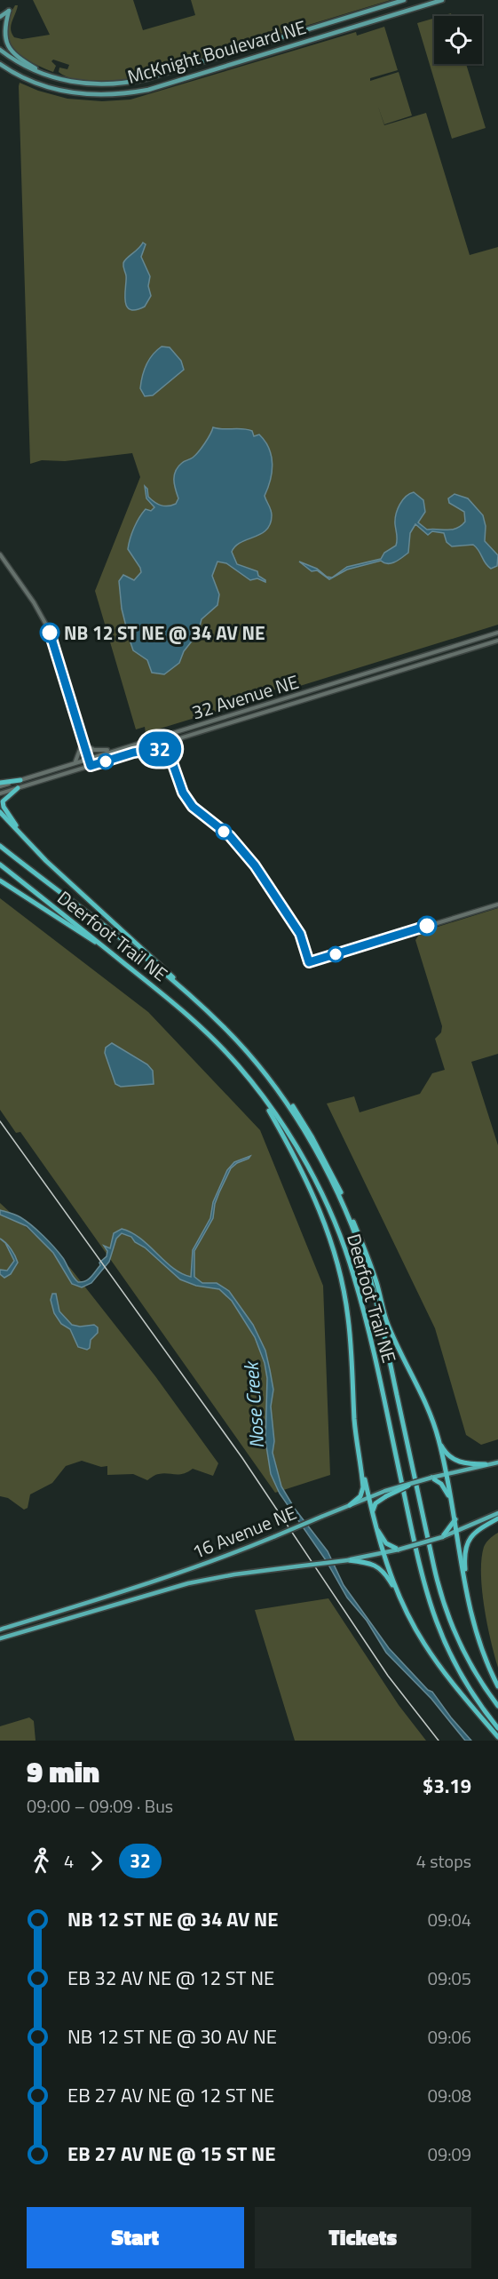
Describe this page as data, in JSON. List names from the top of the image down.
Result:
{
  "streets": {
    "highway": ["Deerfoot Trail NE", "16 Avenue NE"],
    "main road": ["McKnight Boulevard NE", "32 Avenue NE"]
  },
  "water": ["Nose Creek"],
  "places": ["NB 12 ST NE @ 34 AV NE"],
  "lines": ["bus line 32"],
  "page": {
    "on_map": "32",
    "heading": ["9 min", "09:00 – 09:09 · Bus", "$3.19"],
    "legs": ["4", "32", "4 stops"],
    "list": [
      {
        "name": "NB 12 ST NE @ 34 AV NE",
        "value": "09:04"
      },
      {
        "name": "EB 32 AV NE @ 12 ST NE",
        "value": "09:05"
      },
      {
        "name": "NB 12 ST NE @ 30 AV NE",
        "value": "09:06"
      },
      {
        "name": "EB 27 AV NE @ 12 ST NE",
        "value": "09:08"
      },
      {
        "name": "EB 27 AV NE @ 15 ST NE",
        "value": "09:09"
      }
    ],
    "buttons": ["Start", "Tickets"]
  }
}
